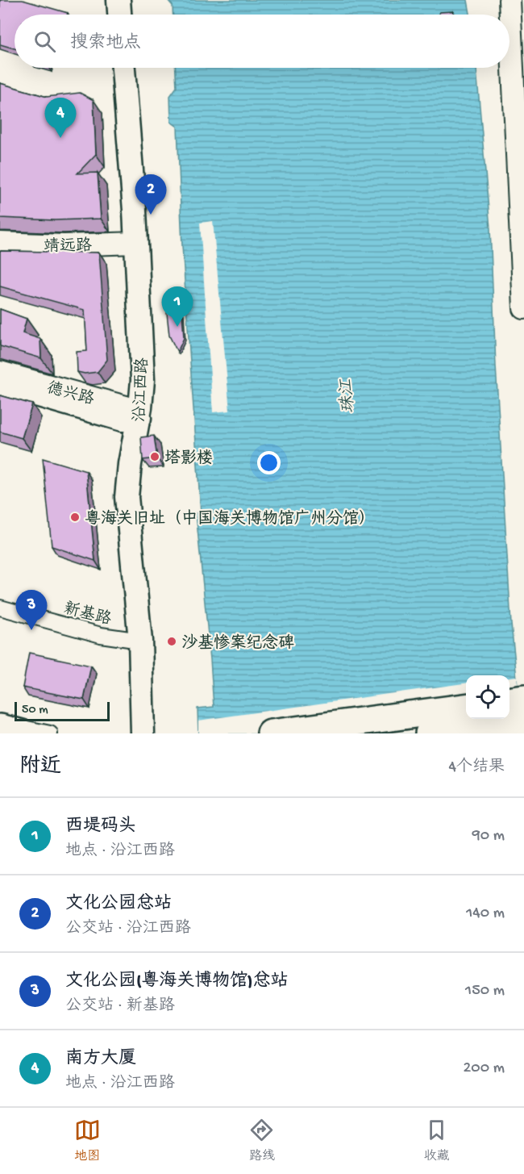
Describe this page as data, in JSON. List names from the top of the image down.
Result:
{
  "streets": {
    "main road": ["靖远路", "沿江西路", "德兴路"],
    "street": ["新基路"]
  },
  "crossings": [
    ["靖远路", "沿江西路"],
    ["沿江西路", "德兴路"],
    ["沿江西路", "新基路"]
  ],
  "water": ["珠江"],
  "places": ["塔影楼", "粤海关旧址（中国海关博物馆广州分馆）", "沙基惨案纪念碑"],
  "scale_bar": "50 m",
  "page": {
    "search": "搜索地点",
    "pins": [
      "4",
      "2",
      "1",
      "3"
    ],
    "scale": "50 m",
    "heading": ["附近", "4个结果"],
    "list": [
      {
        "mark": "1",
        "name": "西堤码头",
        "note": "地点 · 沿江西路",
        "value": "90 m"
      },
      {
        "mark": "2",
        "name": "文化公园总站",
        "note": "公交站 · 沿江西路",
        "value": "140 m"
      },
      {
        "mark": "3",
        "name": "文化公园(粤海关博物馆)总站",
        "note": "公交站 · 新基路",
        "value": "150 m"
      },
      {
        "mark": "4",
        "name": "南方大厦",
        "note": "地点 · 沿江西路",
        "value": "200 m"
      }
    ],
    "nav": ["地图", "路线", "收藏"]
  }
}
